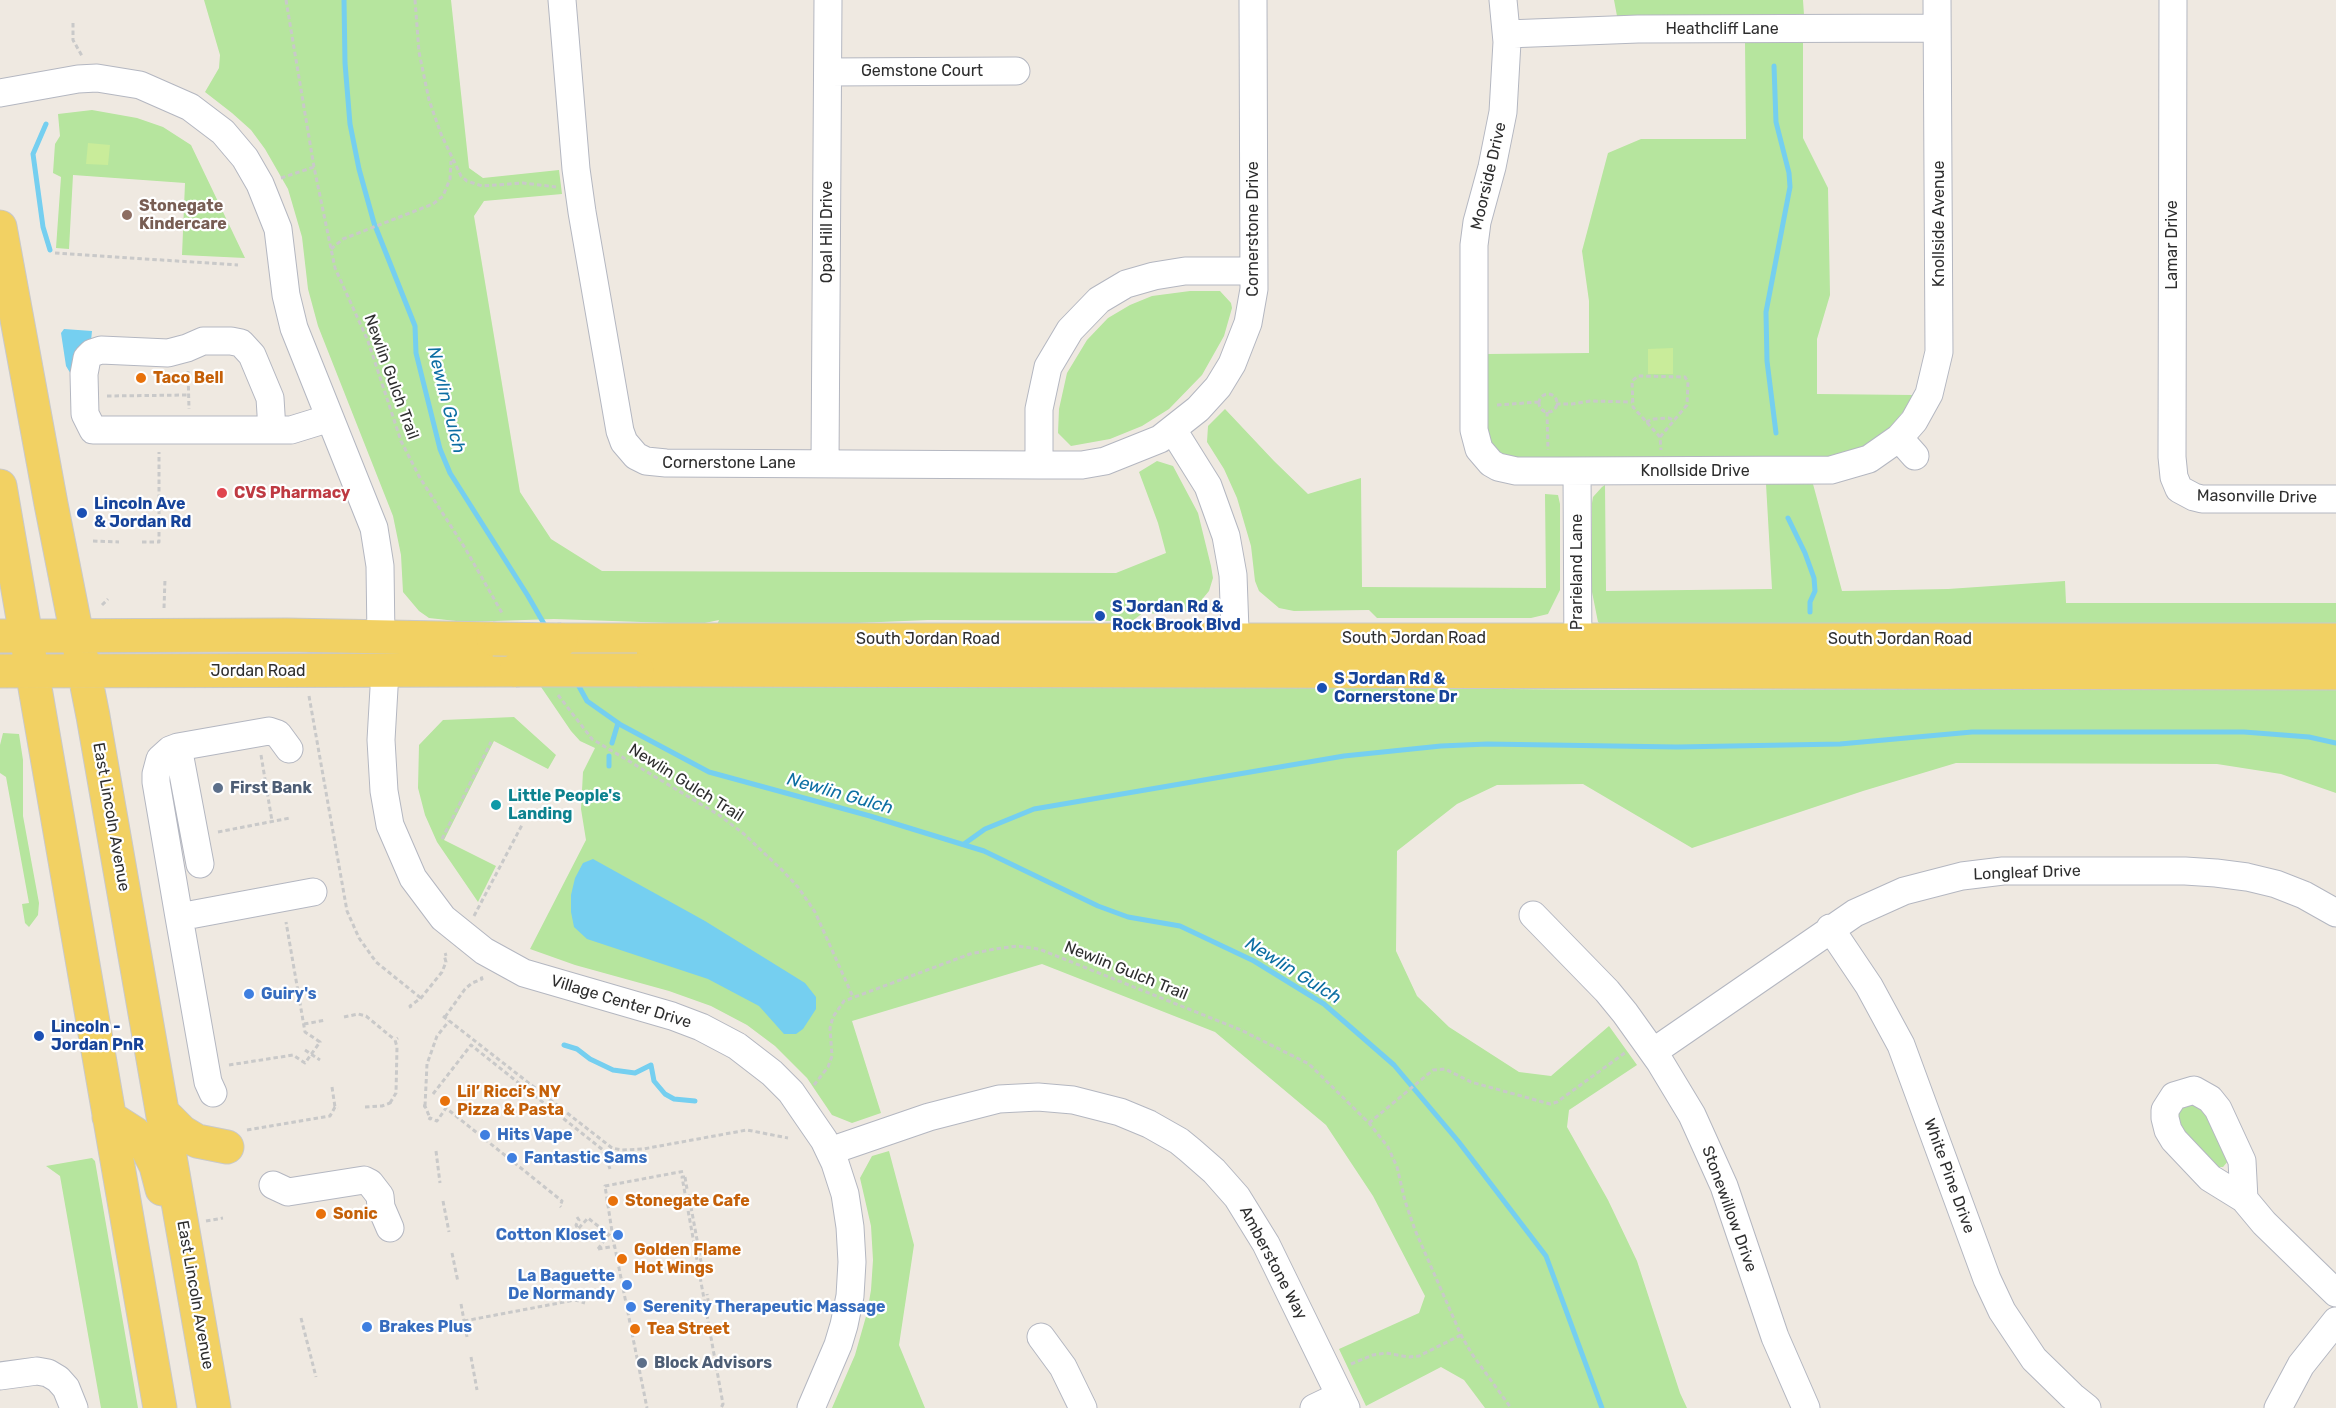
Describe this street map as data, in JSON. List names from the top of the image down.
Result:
{
  "streets": {
    "main road": ["South Jordan Road", "Jordan Road", "East Lincoln Avenue"],
    "street": [
      "Heathcliff Lane",
      "Gemstone Court",
      "Moorside Drive",
      "Knollside Avenue",
      "Cornerstone Drive",
      "Opal Hill Drive",
      "Lamar Drive",
      "Cornerstone Lane",
      "Knollside Drive",
      "Masonville Drive",
      "Prarieland Lane",
      "Longleaf Drive",
      "Village Center Drive",
      "White Pine Drive",
      "Stonewillow Drive",
      "Amberstone Way"
    ],
    "path": ["Newlin Gulch Trail"]
  },
  "crossings": [
    ["Heathcliff Lane", "Moorside Drive"],
    ["Heathcliff Lane", "Knollside Avenue"],
    ["Gemstone Court", "Opal Hill Drive"],
    ["Moorside Drive", "Knollside Drive"],
    ["Knollside Avenue", "Knollside Drive"],
    ["Cornerstone Drive", "Cornerstone Lane"],
    ["Opal Hill Drive", "Cornerstone Lane"],
    ["Lamar Drive", "Masonville Drive"],
    ["Newlin Gulch Trail", "South Jordan Road"],
    ["Knollside Drive", "Prarieland Lane"],
    ["Prarieland Lane", "South Jordan Road"],
    ["South Jordan Road", "Jordan Road"],
    ["Jordan Road", "East Lincoln Avenue"],
    ["Jordan Road", "Village Center Drive"],
    ["Longleaf Drive", "White Pine Drive"],
    ["Longleaf Drive", "Stonewillow Drive"],
    ["Village Center Drive", "Amberstone Way"]
  ],
  "water": ["Newlin Gulch"],
  "places": [
    "Stonegate Kindercare",
    "Taco Bell",
    "CVS Pharmacy",
    "Lincoln Ave & Jordan Rd",
    "S Jordan Rd & Rock Brook Blvd",
    "S Jordan Rd & Cornerstone Dr",
    "First Bank",
    "Little People's Landing",
    "Guiry's",
    "Lincoln - Jordan PnR",
    "Lil’ Ricci’s NY Pizza & Pasta",
    "Hits Vape",
    "Fantastic Sams",
    "Stonegate Cafe",
    "Sonic",
    "Cotton Kloset",
    "Golden Flame Hot Wings",
    "La Baguette De Normandy",
    "Serenity Therapeutic Massage",
    "Brakes Plus",
    "Tea Street",
    "Block Advisors"
  ]
}
